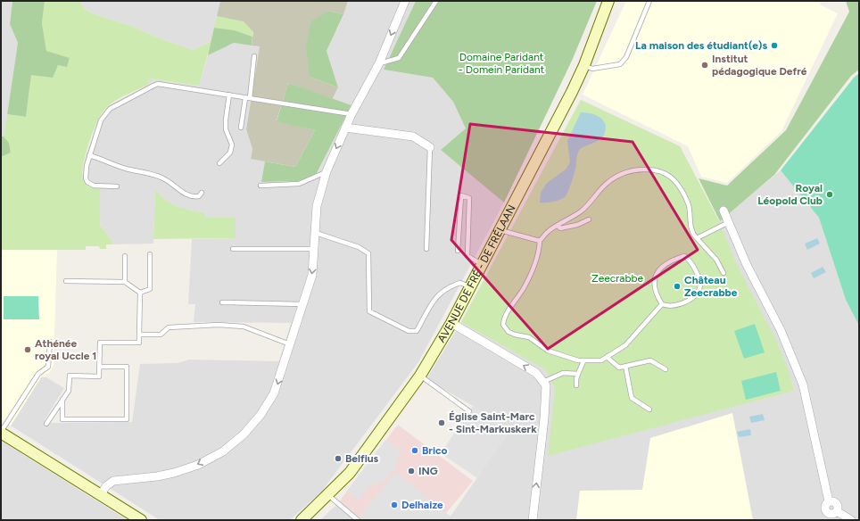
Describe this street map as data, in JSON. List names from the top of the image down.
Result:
{
  "streets": {
    "main road": ["AVENUE DE FRÉ - DE FRÉLAAN"]
  },
  "parks": ["Domaine Paridant - Domein Paridant", "Zeecrabbe"],
  "places": [
    "La maison des étudiant(e)s",
    "Institut pédagogique Defré",
    "Royal Léopold Club",
    "Château Zeecrabbe",
    "Athénée royal Uccle 1",
    "Église Saint-Marc - Sint-Markuskerk",
    "Brico",
    "Belfius",
    "ING",
    "Delhaize"
  ]
}
